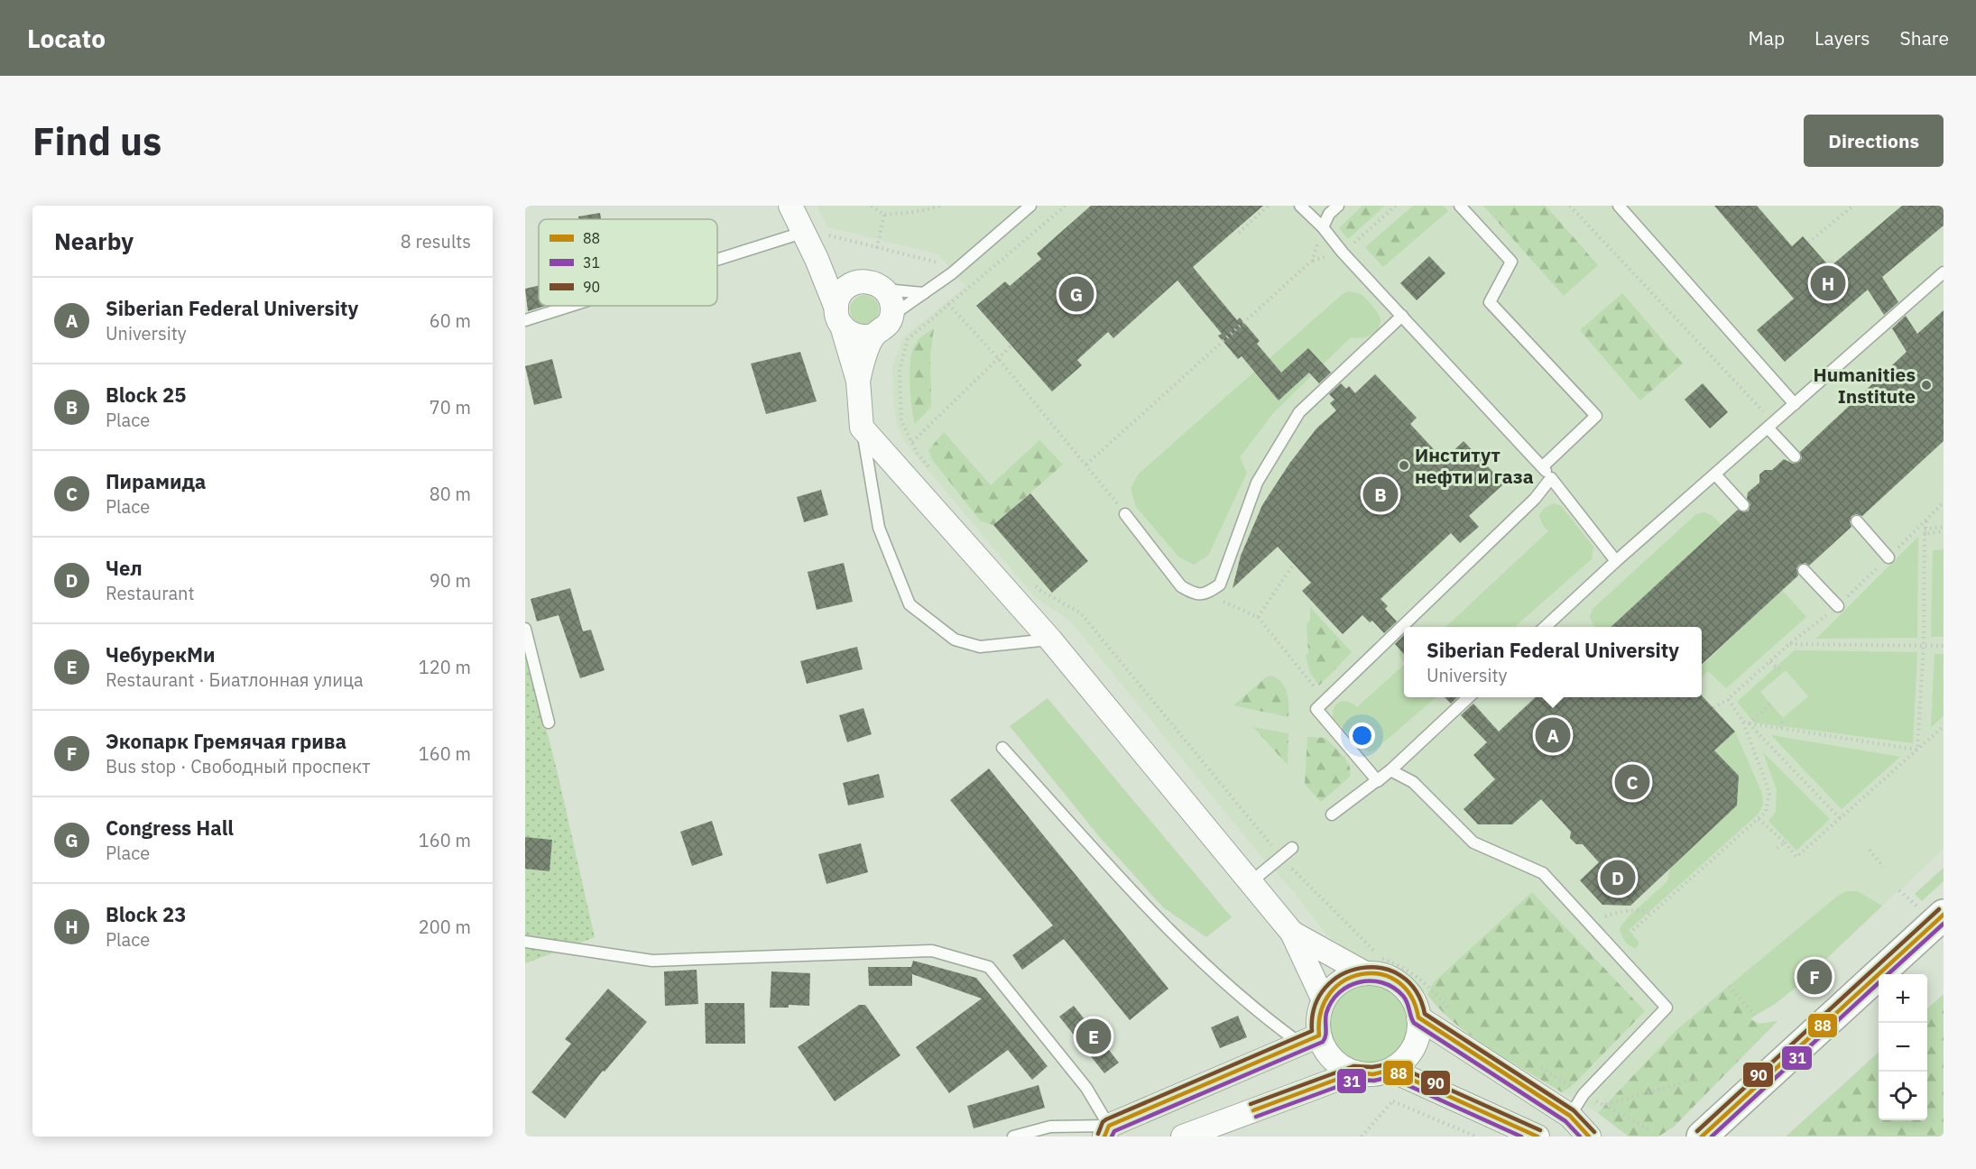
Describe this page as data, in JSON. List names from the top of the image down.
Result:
{
  "places": ["Humanities Institute", "Институт нефти и газа"],
  "lines": ["transit line 90", "transit line 88", "transit line 31"],
  "legend": ["88", "31", "90"],
  "page": {
    "header": "Locato",
    "nav": ["Map", "Layers", "Share"],
    "buttons": "Directions",
    "title": "Find us",
    "heading": ["Nearby", "8 results"],
    "pins": [
      "H",
      "G",
      "B",
      "A",
      "C",
      "D",
      "F",
      "E"
    ],
    "list": [
      {
        "mark": "A",
        "name": "Siberian Federal University",
        "note": "University",
        "value": "60 m"
      },
      {
        "mark": "B",
        "name": "Block 25",
        "note": "Place",
        "value": "70 m"
      },
      {
        "mark": "C",
        "name": "Пирамида",
        "note": "Place",
        "value": "80 m"
      },
      {
        "mark": "D",
        "name": "Чел",
        "note": "Restaurant",
        "value": "90 m"
      },
      {
        "mark": "E",
        "name": "ЧебурекМи",
        "note": "Restaurant · Биатлонная улица",
        "value": "120 m"
      },
      {
        "mark": "F",
        "name": "Экопарк Гремячая грива",
        "note": "Bus stop · Свободный проспект",
        "value": "160 m"
      },
      {
        "mark": "G",
        "name": "Congress Hall",
        "note": "Place",
        "value": "160 m"
      },
      {
        "mark": "H",
        "name": "Block 23",
        "note": "Place",
        "value": "200 m"
      }
    ],
    "popup": ["Siberian Federal University", "University"],
    "map_buttons": ["+", "−"]
  }
}
